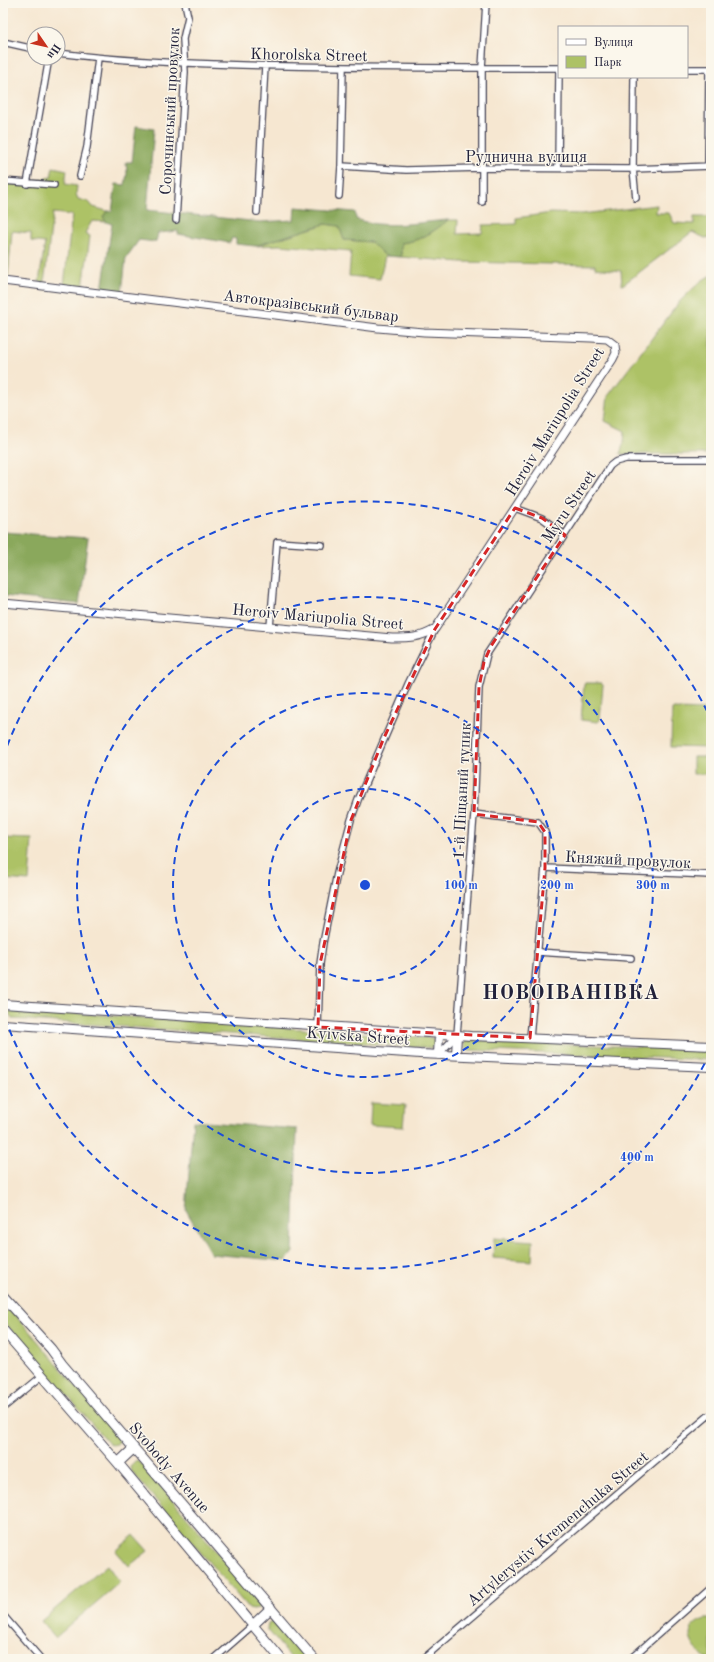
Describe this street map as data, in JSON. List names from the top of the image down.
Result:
{
  "streets": {
    "highway": ["Svobody Avenue"],
    "main road": ["Kyivska Street"],
    "street": [
      "Khorolska Street",
      "Сорочинський провулок",
      "Руднична вулиця",
      "Автокразівський бульвар",
      "Heroiv Mariupolia Street",
      "Myru Street",
      "1-й Піщаний тупик",
      "Княжий провулок",
      "Artylerystiv Kremenchuka Street"
    ]
  },
  "crossings": [
    ["Khorolska Street", "Сорочинський провулок"],
    ["Автокразівський бульвар", "Heroiv Mariupolia Street"],
    ["Myru Street", "1-й Піщаний тупик"],
    ["1-й Піщаний тупик", "Kyivska Street"]
  ],
  "districts": ["НОВОІВАНІВКА"],
  "legend": ["Вулиця", "Парк"],
  "north": "bottom right",
  "rings": [
    "100 m",
    "200 m",
    "300 m",
    "400 m"
  ]
}
